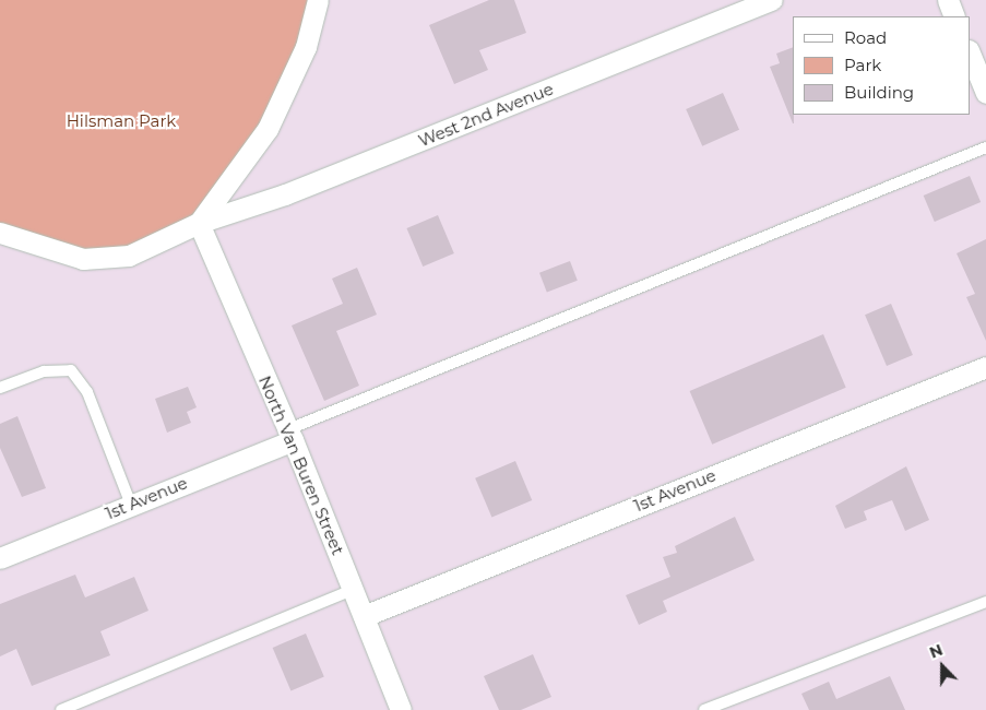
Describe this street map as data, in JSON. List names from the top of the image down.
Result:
{
  "streets": {
    "street": ["West 2nd Avenue", "North Van Buren Street", "1st Avenue"]
  },
  "crossings": [
    ["West 2nd Avenue", "North Van Buren Street"],
    ["North Van Buren Street", "1st Avenue"]
  ],
  "parks": ["Hilsman Park"],
  "legend": ["Road", "Park", "Building"],
  "north": "top"
}
